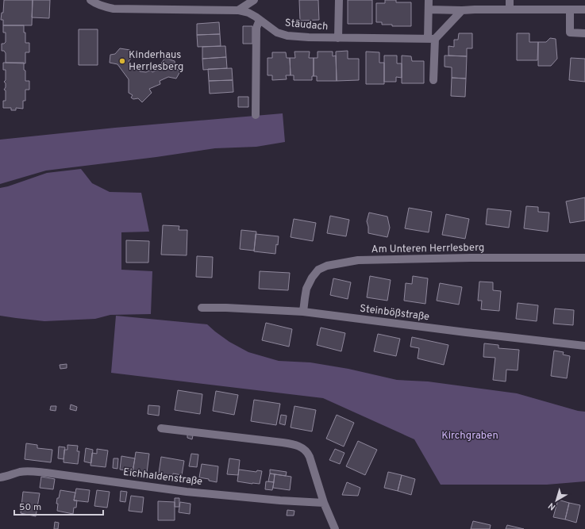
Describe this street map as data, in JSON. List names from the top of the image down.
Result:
{
  "streets": {
    "street": [
      "Stäudach",
      "Am Unteren Herrlesberg",
      "Steinbößstraße",
      "Eichhaldenstraße"
    ]
  },
  "crossings": [
    ["Am Unteren Herrlesberg", "Steinbößstraße"]
  ],
  "parks": ["Kirchgraben"],
  "places": ["Kinderhaus Herrlesberg"],
  "scale_bar": "50 m",
  "north": "bottom left"
}
